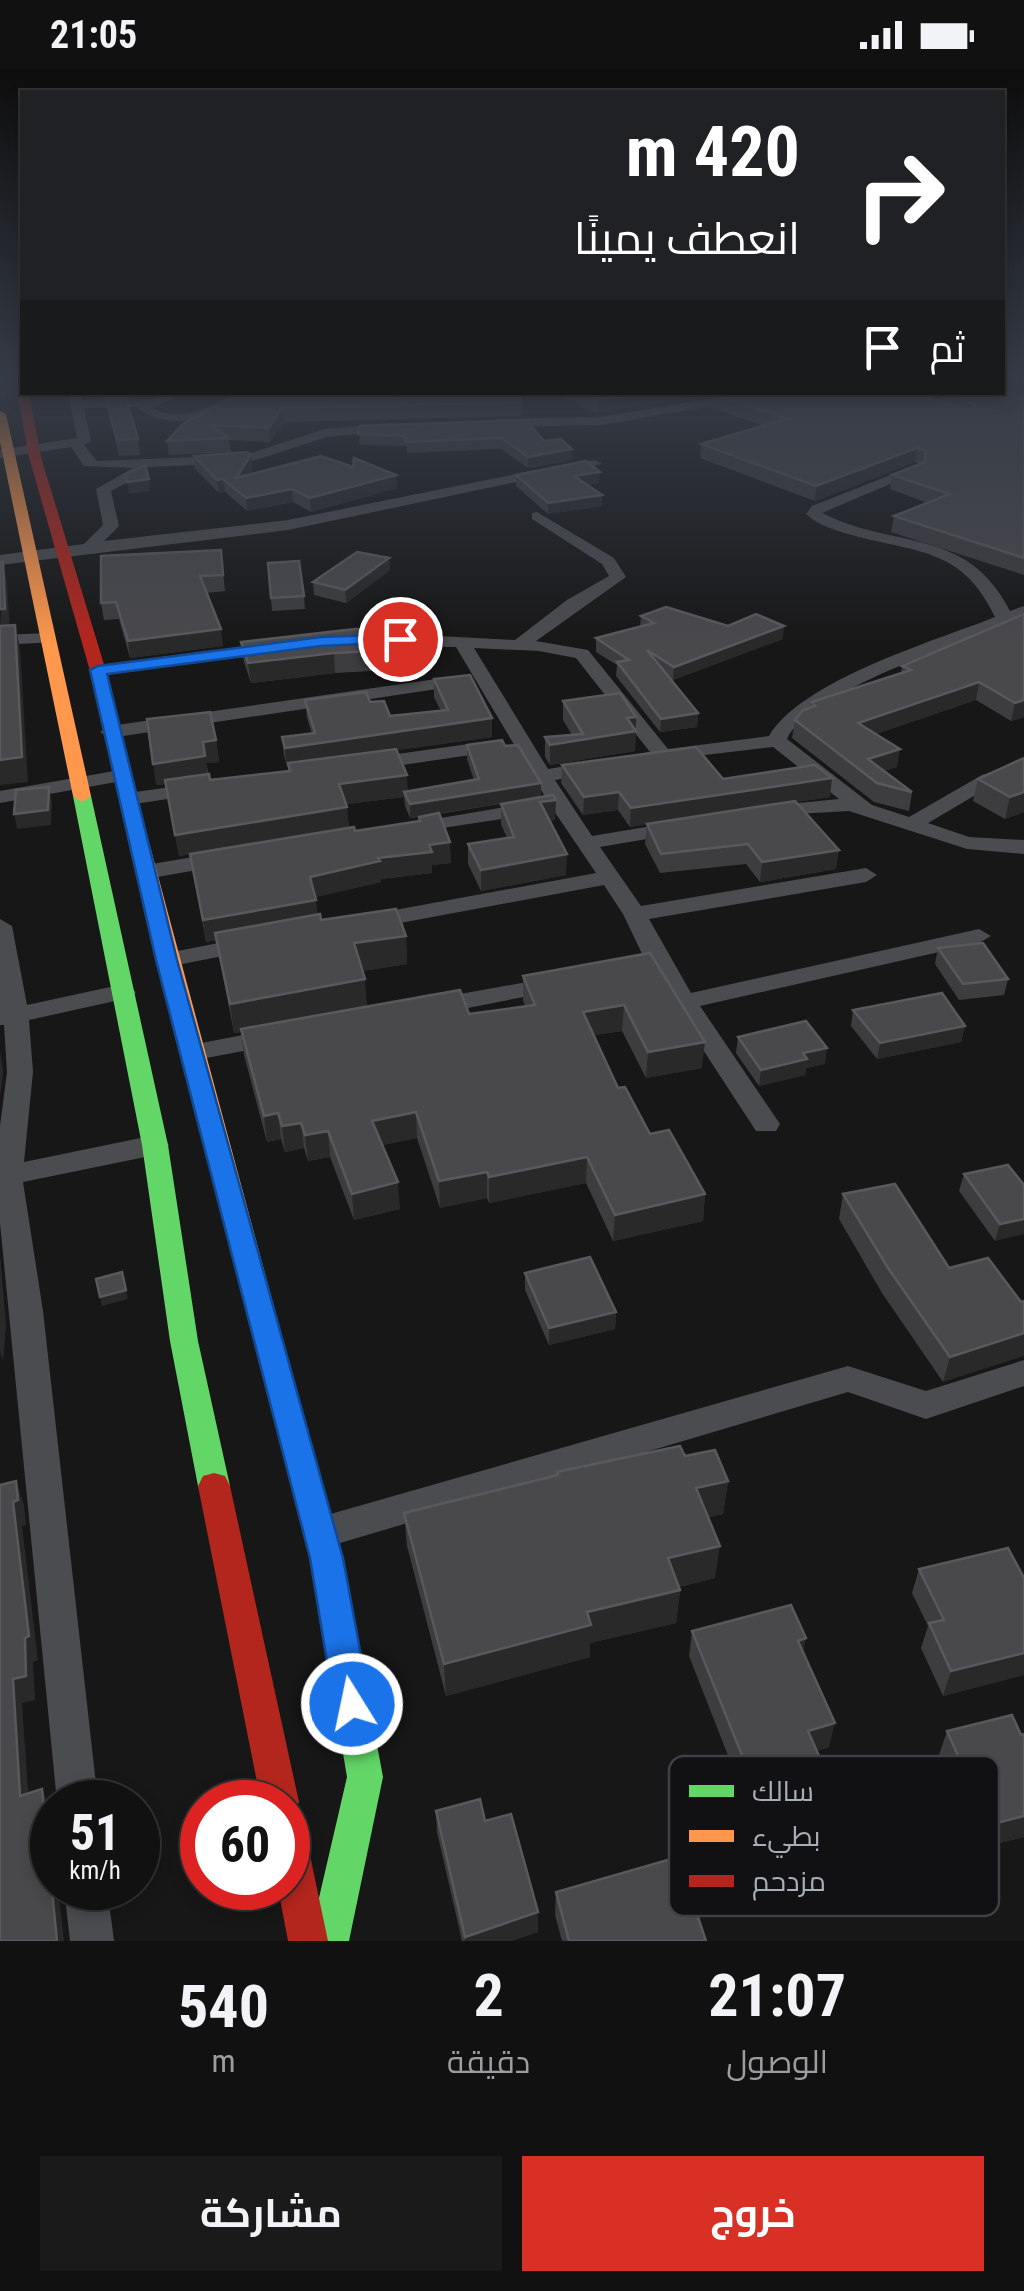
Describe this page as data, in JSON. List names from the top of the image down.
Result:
{
  "legend": ["سالك", "بطيء", "مزدحم"],
  "page": {
    "status": "21:05",
    "turn": ["420 m", "انعطف يمينًا"],
    "then": "ثم",
    "speed": "51 km/h",
    "limit": "60",
    "eta": [
      "21:07",
      "الوصول",
      "2",
      "دقيقة",
      "540",
      "m"
    ],
    "buttons": ["خروج", "مشاركة"]
  }
}
